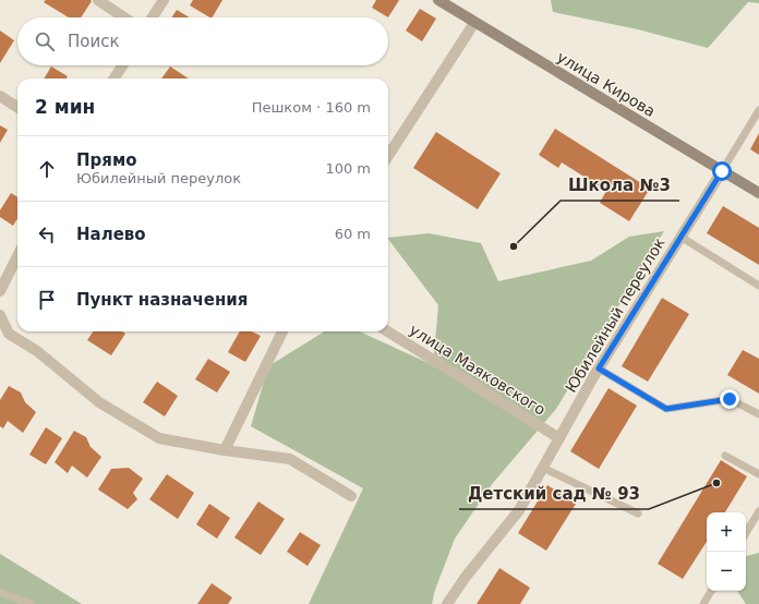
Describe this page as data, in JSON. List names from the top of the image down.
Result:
{
  "streets": {
    "street": ["улица Кирова", "Юбилейный переулок", "улица Маяковского"]
  },
  "crossings": [
    ["улица Кирова", "Юбилейный переулок"],
    ["Юбилейный переулок", "улица Маяковского"]
  ],
  "places": ["Школа №3", "Детский сад № 93"],
  "page": {
    "search": "Поиск",
    "heading": ["2 мин", "Пешком · 160 m"],
    "list": [
      ["Прямо", "Юбилейный переулок", "100 m"],
      ["Налево", "60 m"],
      "Пункт назначения"
    ],
    "map_buttons": ["+", "−"]
  }
}
